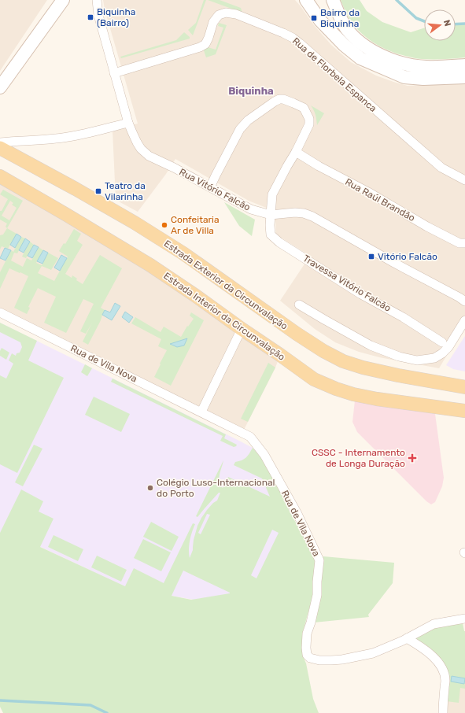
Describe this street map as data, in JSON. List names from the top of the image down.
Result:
{
  "streets": {
    "main road": ["Estrada Exterior da Circunvalação", "Estrada Interior da Circunvalação"],
    "street": [
      "Rua de Florbela Espanca",
      "Rua Vitório Falcão",
      "Rua Raúl Brandão",
      "Travessa Vitório Falcão",
      "Rua de Vila Nova"
    ]
  },
  "crossings": [
    ["Rua de Florbela Espanca", "Rua Vitório Falcão"],
    ["Rua Vitório Falcão", "Travessa Vitório Falcão"],
    ["Rua Raúl Brandão", "Travessa Vitório Falcão"]
  ],
  "districts": ["Biquinha"],
  "places": {
    "transit": [
      "Biquinha (Bairro)",
      "Bairro da Biquinha",
      "Teatro da Vilarinha",
      "Vitório Falcão"
    ],
    "other": ["Confeitaria Ar de Villa", "Colégio Luso-Internacional do Porto"],
    "health": ["CSSC - Internamento de Longa Duração"]
  },
  "north": "right"
}
